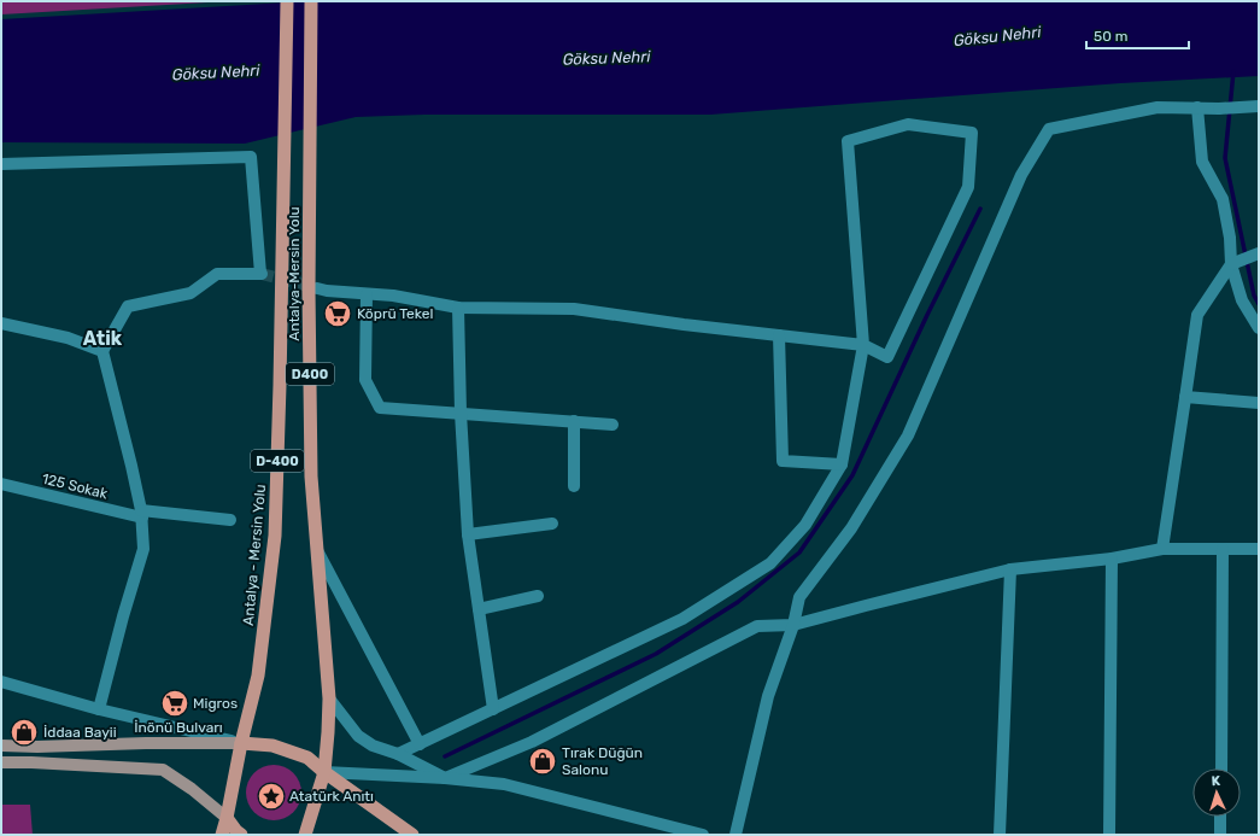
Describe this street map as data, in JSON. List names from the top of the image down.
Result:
{
  "streets": {
    "highway": [
      "Antalya-Mersin Yolu",
      "D400",
      "D-400",
      "Antalya - Mersin Yolu"
    ],
    "main road": ["İnönü Bulvarı"],
    "street": ["125 Sokak"]
  },
  "crossings": [
    ["Antalya - Mersin Yolu", "İnönü Bulvarı"]
  ],
  "districts": ["Atik"],
  "water": ["Göksu Nehri"],
  "places": {
    "supermarket": ["Köprü Tekel", "Migros"],
    "shop": ["İddaa Bayii", "Tırak Düğün Salonu"],
    "place": ["Atatürk Anıtı"]
  },
  "scale_bar": "50 m",
  "north": "top"
}
